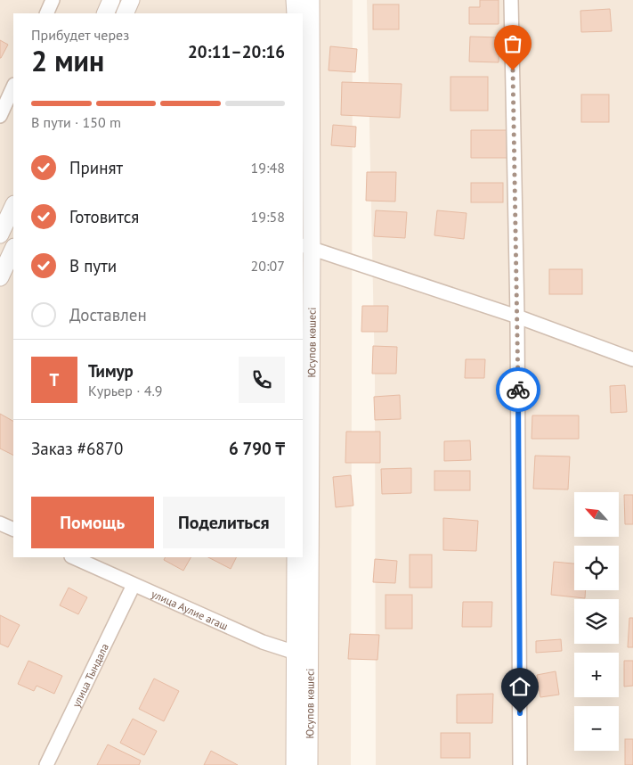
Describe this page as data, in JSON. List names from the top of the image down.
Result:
{
  "streets": {
    "street": ["Юсупов көшесі", "улица Аулие агаш", "улица Тындала"]
  },
  "crossings": [
    ["Юсупов көшесі", "улица Аулие агаш"],
    ["улица Аулие агаш", "улица Тындала"]
  ],
  "north": "top left",
  "page": {
    "heading": ["2 мин", "Прибудет через", "20:11–20:16"],
    "panel": [
      "Тимур",
      "Курьер · 4.9",
      "Заказ #6870",
      "6 790 ₸"
    ],
    "bar": "В пути · 150 m",
    "list": [
      ["Принят", "19:48"],
      ["Готовится", "19:58"],
      ["В пути", "20:07"],
      "Доставлен"
    ],
    "round": "Т",
    "buttons": ["Помощь", "Поделиться"],
    "map_buttons": ["+", "−"]
  }
}
